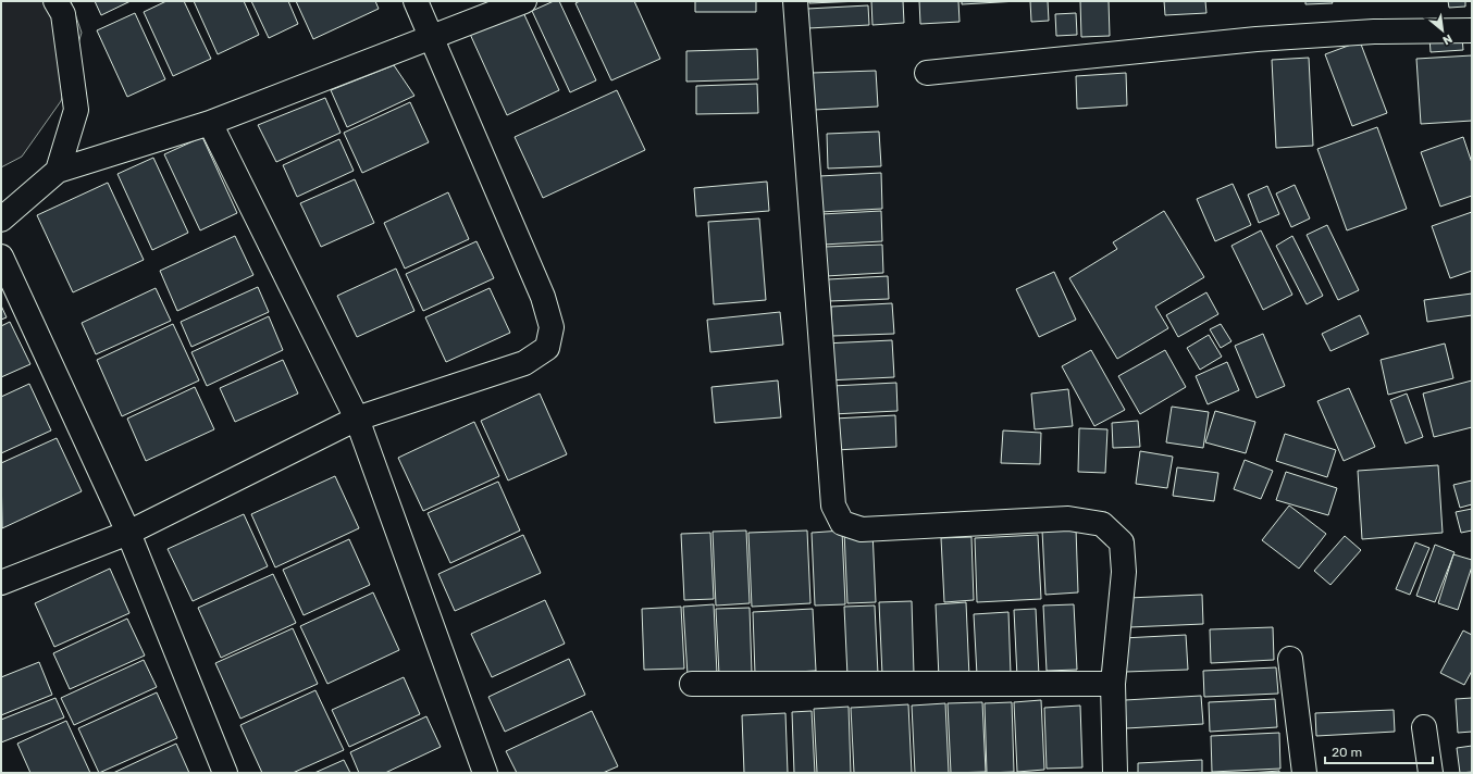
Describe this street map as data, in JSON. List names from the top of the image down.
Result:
{
  "scale_bar": "20 m",
  "north": "bottom right"
}
